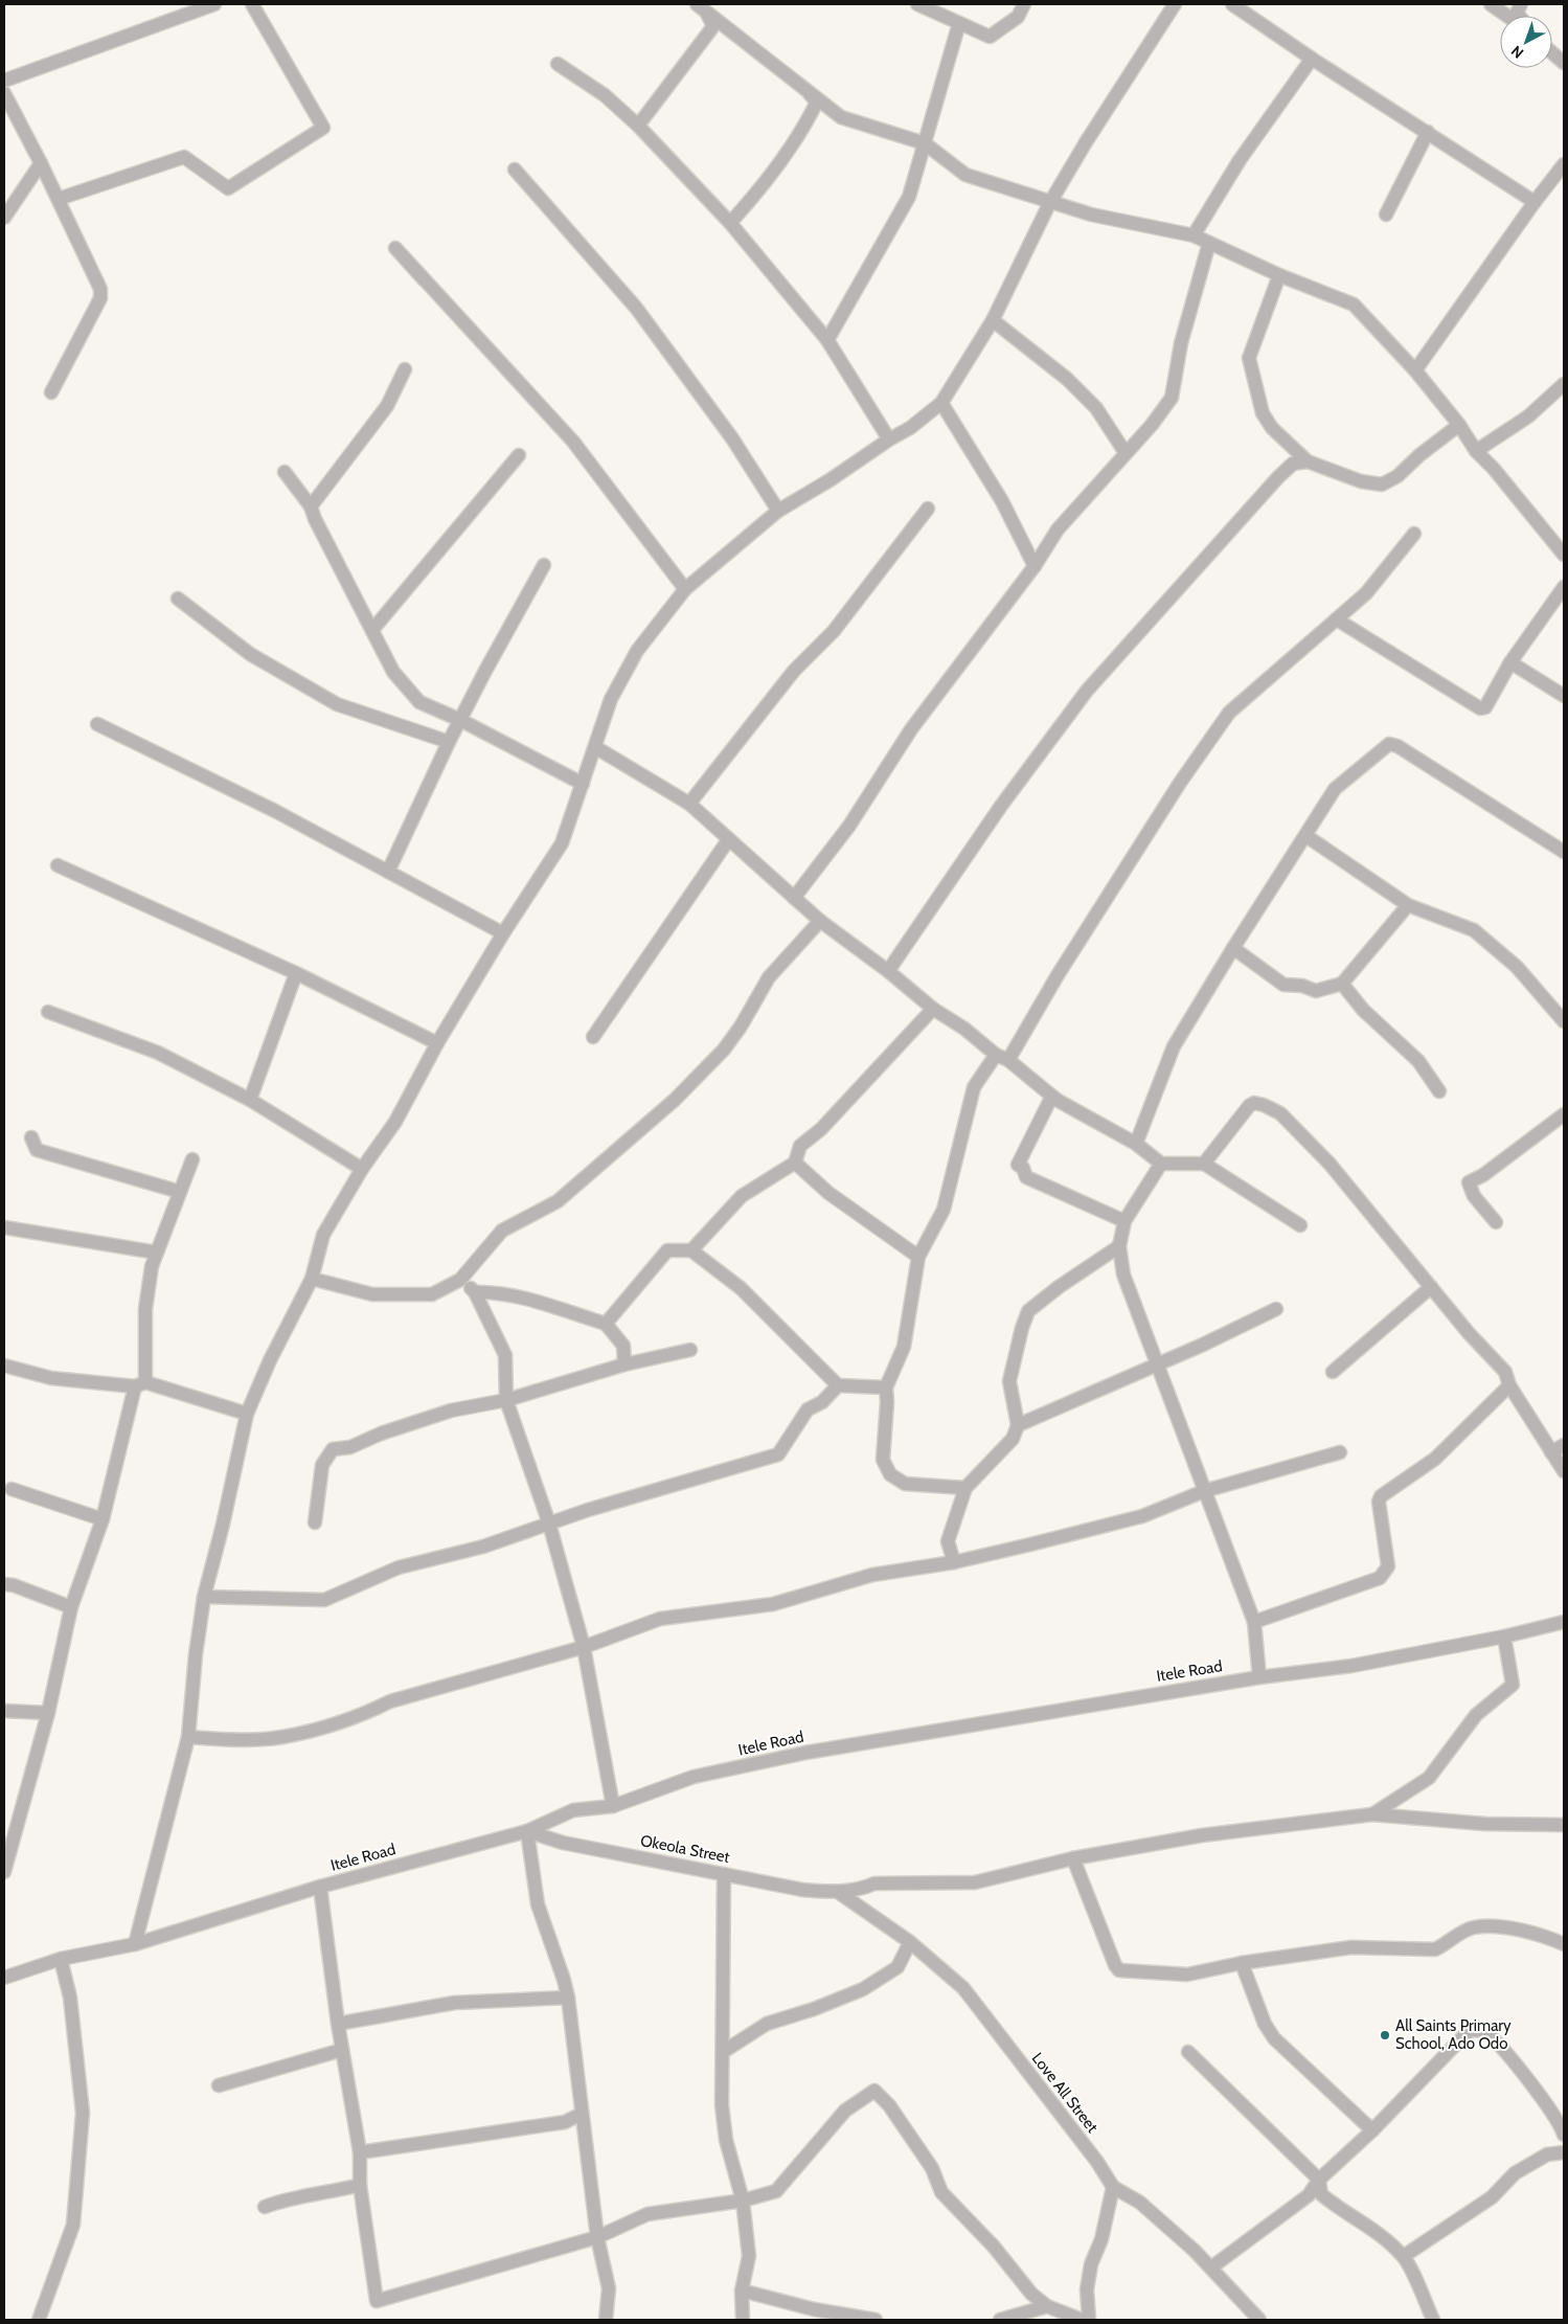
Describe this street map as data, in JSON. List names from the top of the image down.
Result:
{
  "streets": {
    "street": ["Itele Road", "Okeola Street", "Love All Street"]
  },
  "crossings": [
    ["Itele Road", "Okeola Street"],
    ["Okeola Street", "Love All Street"]
  ],
  "places": ["All Saints Primary School, Ado Odo"],
  "north": "bottom left"
}
